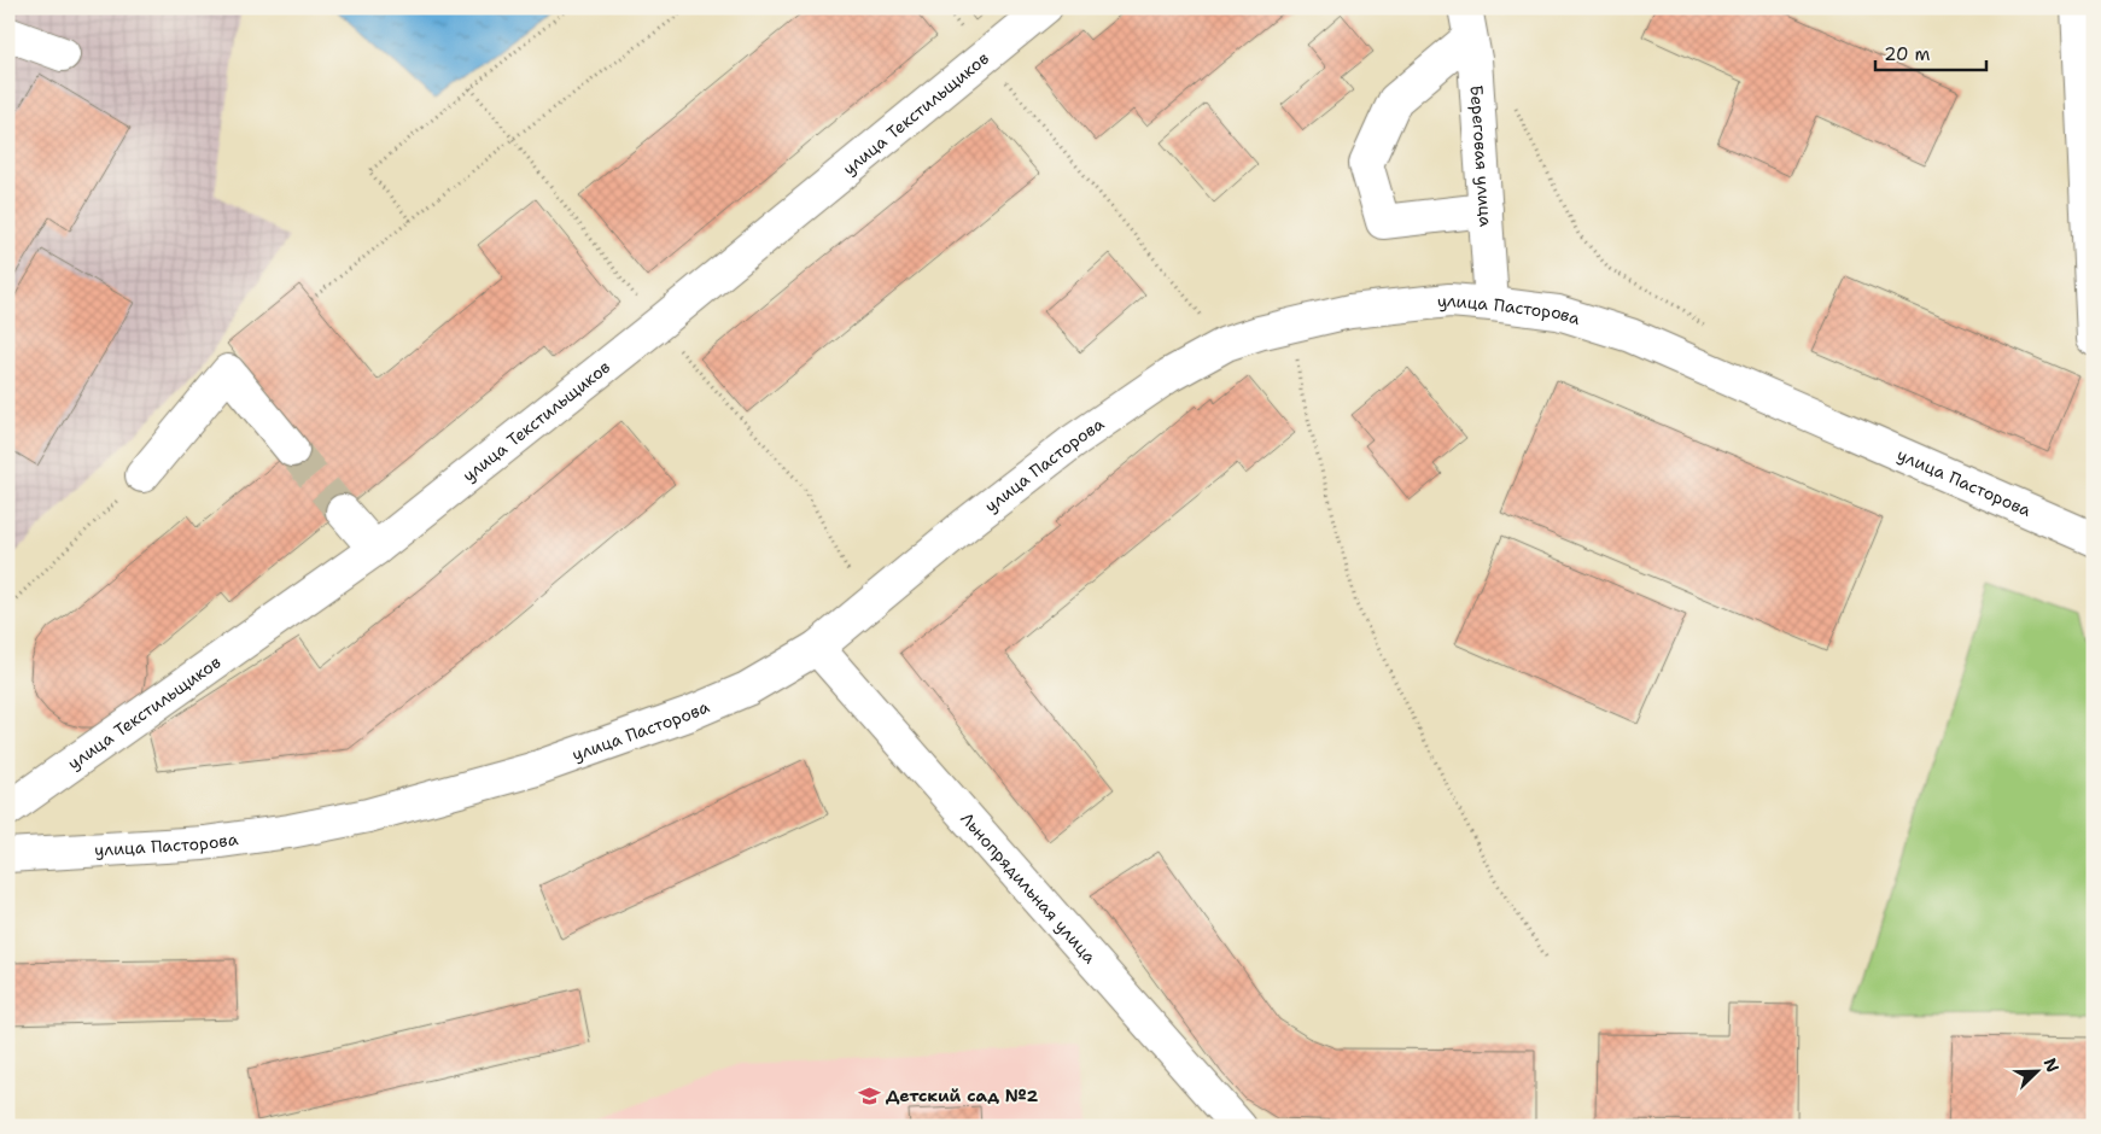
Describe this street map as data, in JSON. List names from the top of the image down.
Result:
{
  "streets": {
    "street": [
      "улица Текстильщиков",
      "Береговая улица",
      "улица Пасторова",
      "Льнопрядильная улица"
    ]
  },
  "crossings": [
    ["Береговая улица", "улица Пасторова"],
    ["улица Пасторова", "Льнопрядильная улица"]
  ],
  "places": {
    "school or university": ["Детский сад №2"]
  },
  "scale_bar": "20 m",
  "north": "top right"
}
